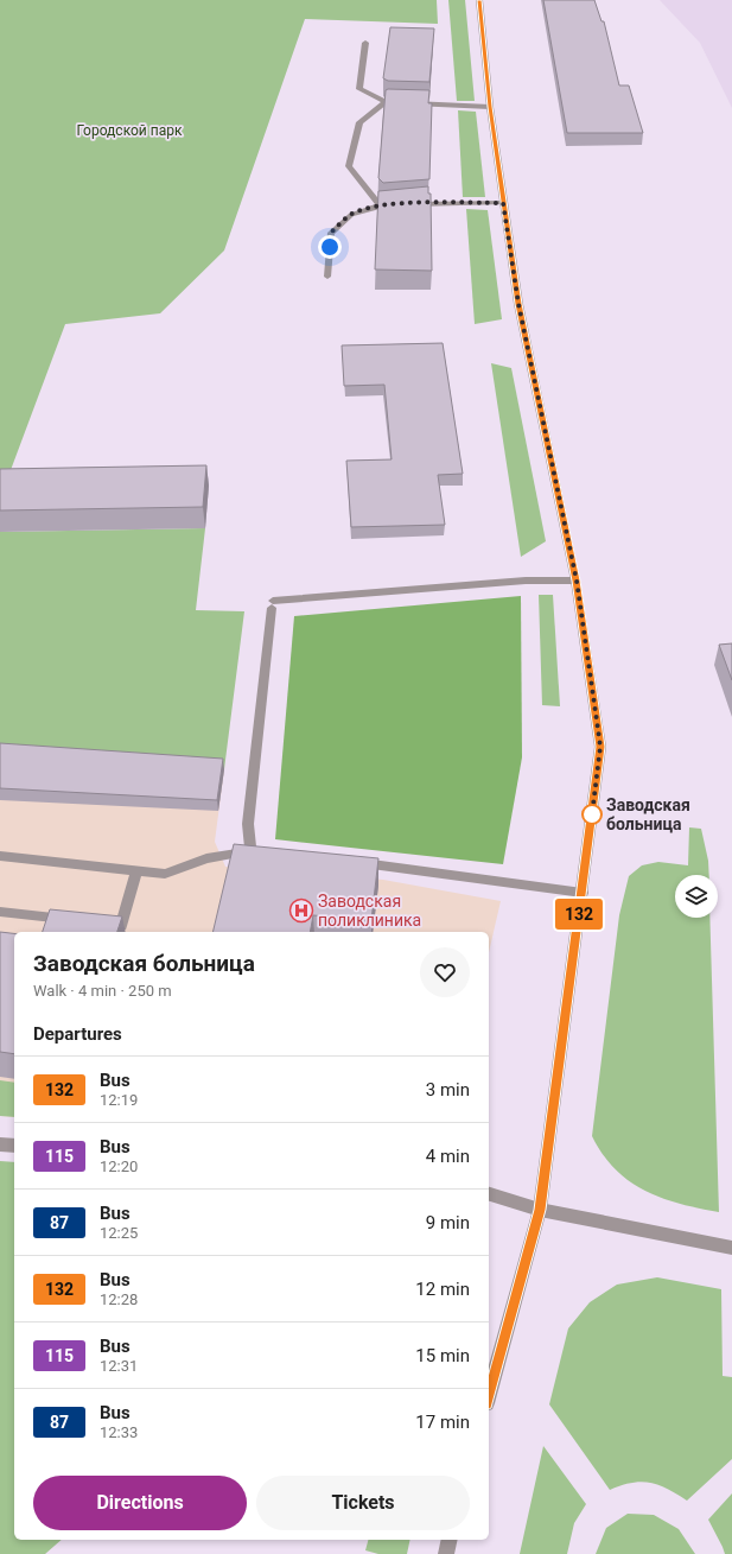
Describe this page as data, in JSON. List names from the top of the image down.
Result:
{
  "parks": ["Городской парк"],
  "places": {
    "other": ["Заводская больница"],
    "hospital": ["Заводская поликлиника"]
  },
  "lines": ["bus line 132"],
  "page": {
    "on_map": "132",
    "heading": [
      ["Заводская больница", "Walk · 4 min · 250 m"],
      "Departures"
    ],
    "list": [
      {
        "mark": "132",
        "name": "Bus",
        "note": "12:19",
        "value": "3 min"
      },
      {
        "mark": "115",
        "name": "Bus",
        "note": "12:20",
        "value": "4 min"
      },
      {
        "mark": "87",
        "name": "Bus",
        "note": "12:25",
        "value": "9 min"
      },
      {
        "mark": "132",
        "name": "Bus",
        "note": "12:28",
        "value": "12 min"
      },
      {
        "mark": "115",
        "name": "Bus",
        "note": "12:31",
        "value": "15 min"
      },
      {
        "mark": "87",
        "name": "Bus",
        "note": "12:33",
        "value": "17 min"
      }
    ],
    "buttons": ["Directions", "Tickets"]
  }
}
